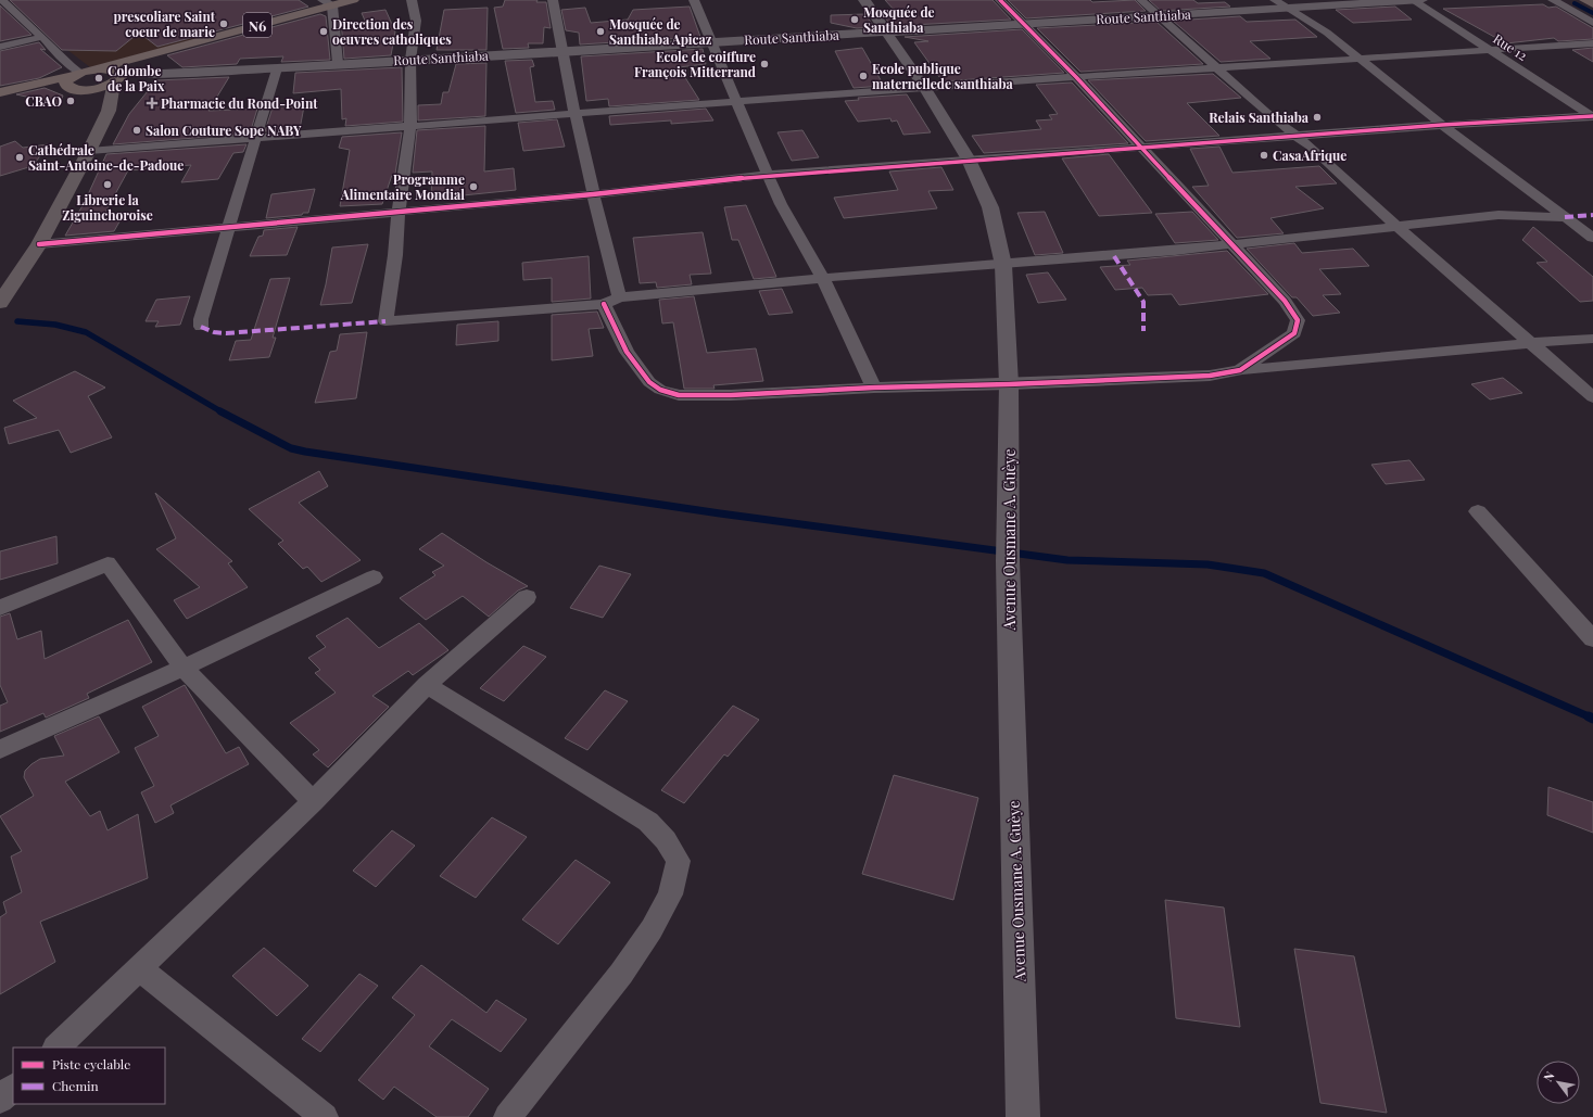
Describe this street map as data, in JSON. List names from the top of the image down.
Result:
{
  "streets": {
    "main road": ["N6"],
    "street": ["Route Santhiaba", "Rue 12", "Avenue Ousmane A. Guèye"]
  },
  "crossings": [
    ["Route Santhiaba", "Rue 12"],
    ["Route Santhiaba", "Avenue Ousmane A. Guèye"]
  ],
  "places": {
    "other": [
      "Mosquée de Santhiaba",
      "prescoliare Saint coeur de marie",
      "Direction des oeuvres catholiques",
      "Mosquée de Santhiaba Apicaz",
      "Ecole de coiffure François Mitterrand",
      "Ecole publique maternellede santhiaba",
      "Colombe de la Paix",
      "CBAO",
      "Relais Santhiaba",
      "Salon Couture Sope NABY",
      "CasaAfrique",
      "Cathédrale Saint-Antoine-de-Padoue",
      "Librerie la Ziguinchoroise",
      "Programme Alimentaire Mondial"
    ],
    "health": ["Pharmacie du Rond-Point"]
  },
  "legend": ["Piste cyclable", "Chemin"],
  "north": "top left"
}
